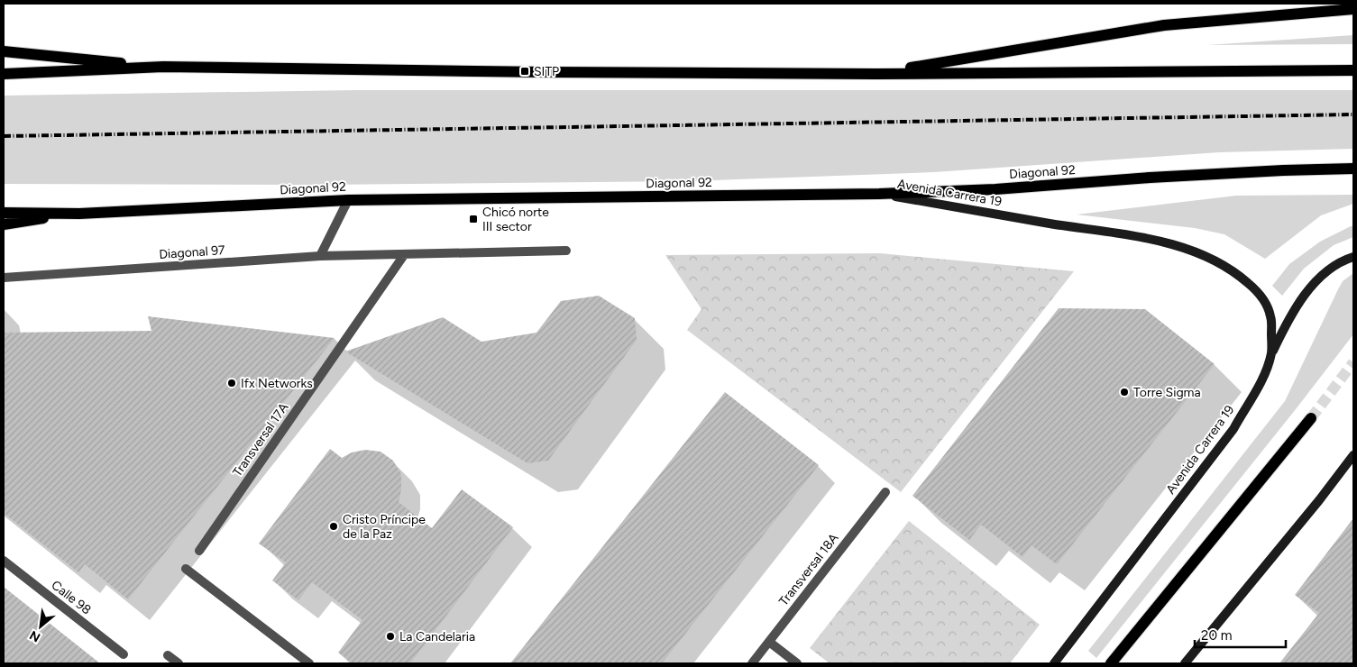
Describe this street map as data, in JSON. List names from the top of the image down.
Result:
{
  "streets": {
    "main road": ["Diagonal 92", "Avenida Carrera 19"],
    "street": [
      "Diagonal 97",
      "Transversal 17A",
      "Transversal 18A",
      "Calle 98"
    ]
  },
  "crossings": [
    ["Diagonal 92", "Avenida Carrera 19"],
    ["Diagonal 97", "Transversal 17A"]
  ],
  "places": {
    "transit": ["SITP", "Chicó norte III sector"],
    "other": [
      "Ifx Networks",
      "Torre Sigma",
      "Cristo Príncipe de la Paz",
      "La Candelaria"
    ]
  },
  "scale_bar": "20 m",
  "north": "bottom left"
}
